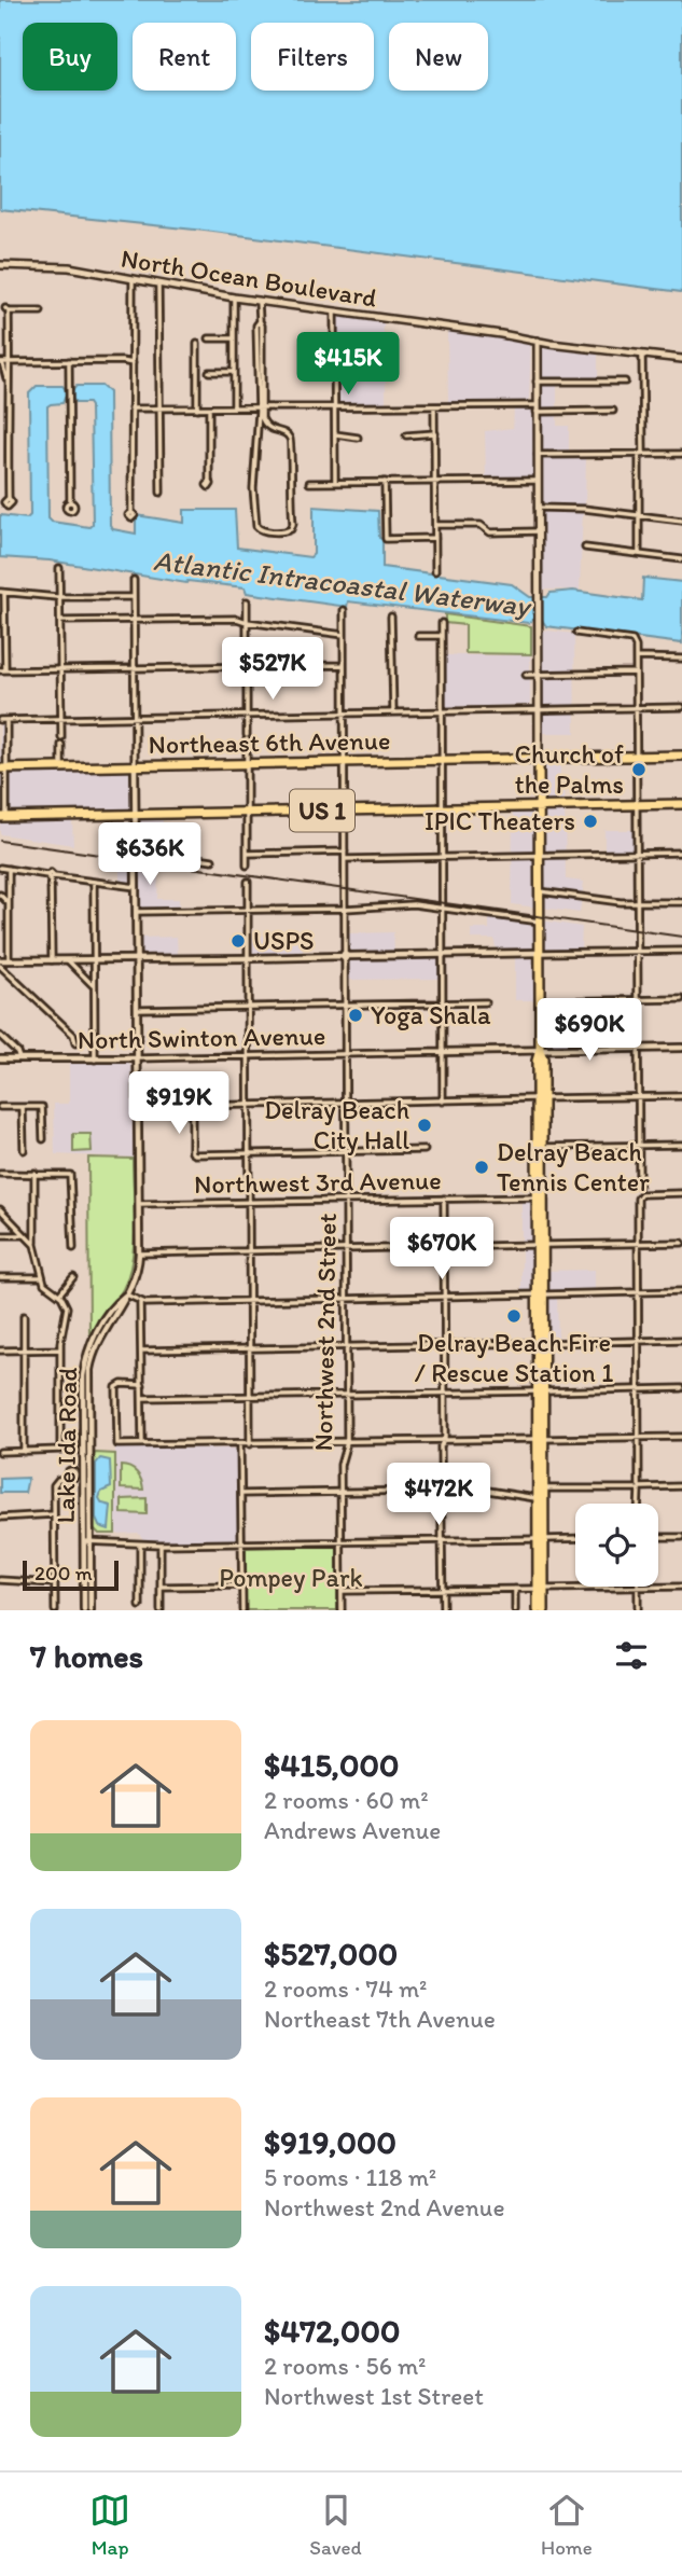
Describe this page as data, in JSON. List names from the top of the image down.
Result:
{
  "streets": {
    "main road": ["North Ocean Boulevard", "Northeast 6th Avenue", "US 1"],
    "street": [
      "North Swinton Avenue",
      "Northwest 3rd Avenue",
      "Northwest 2nd Street",
      "Lake Ida Road"
    ]
  },
  "crossings": [
    ["Northeast 6th Avenue", "US 1"],
    ["Northeast 6th Avenue", "Northwest 2nd Street"],
    ["Northeast 6th Avenue", "Lake Ida Road"],
    ["US 1", "Northwest 2nd Street"],
    ["US 1", "Lake Ida Road"],
    ["North Swinton Avenue", "Northwest 2nd Street"],
    ["North Swinton Avenue", "Lake Ida Road"],
    ["Northwest 3rd Avenue", "Northwest 2nd Street"],
    ["Northwest 3rd Avenue", "Lake Ida Road"]
  ],
  "water": ["Atlantic Intracoastal Waterway"],
  "parks": ["Pompey Park"],
  "places": [
    "Church of the Palms",
    "IPIC Theaters",
    "USPS",
    "Yoga Shala",
    "Delray Beach City Hall",
    "Delray Beach Tennis Center",
    "Delray Beach Fire / Rescue Station 1"
  ],
  "scale_bar": "200 m",
  "page": {
    "chip": [
      "Buy",
      "Rent",
      "Filters",
      "New"
    ],
    "price": [
      "$415K",
      "$527K",
      "$636K",
      "$690K",
      "$919K",
      "$670K",
      "$472K"
    ],
    "scale": "200 m",
    "heading": "7 homes",
    "list": [
      {
        "name": "$415,000",
        "note": "2 rooms · 60 m² · Andrews Avenue"
      },
      {
        "name": "$527,000",
        "note": "2 rooms · 74 m² · Northeast 7th Avenue"
      },
      {
        "name": "$919,000",
        "note": "5 rooms · 118 m² · Northwest 2nd Avenue"
      },
      {
        "name": "$472,000",
        "note": "2 rooms · 56 m² · Northwest 1st Street"
      }
    ],
    "tabs": ["Map", "Saved", "Home"]
  }
}
